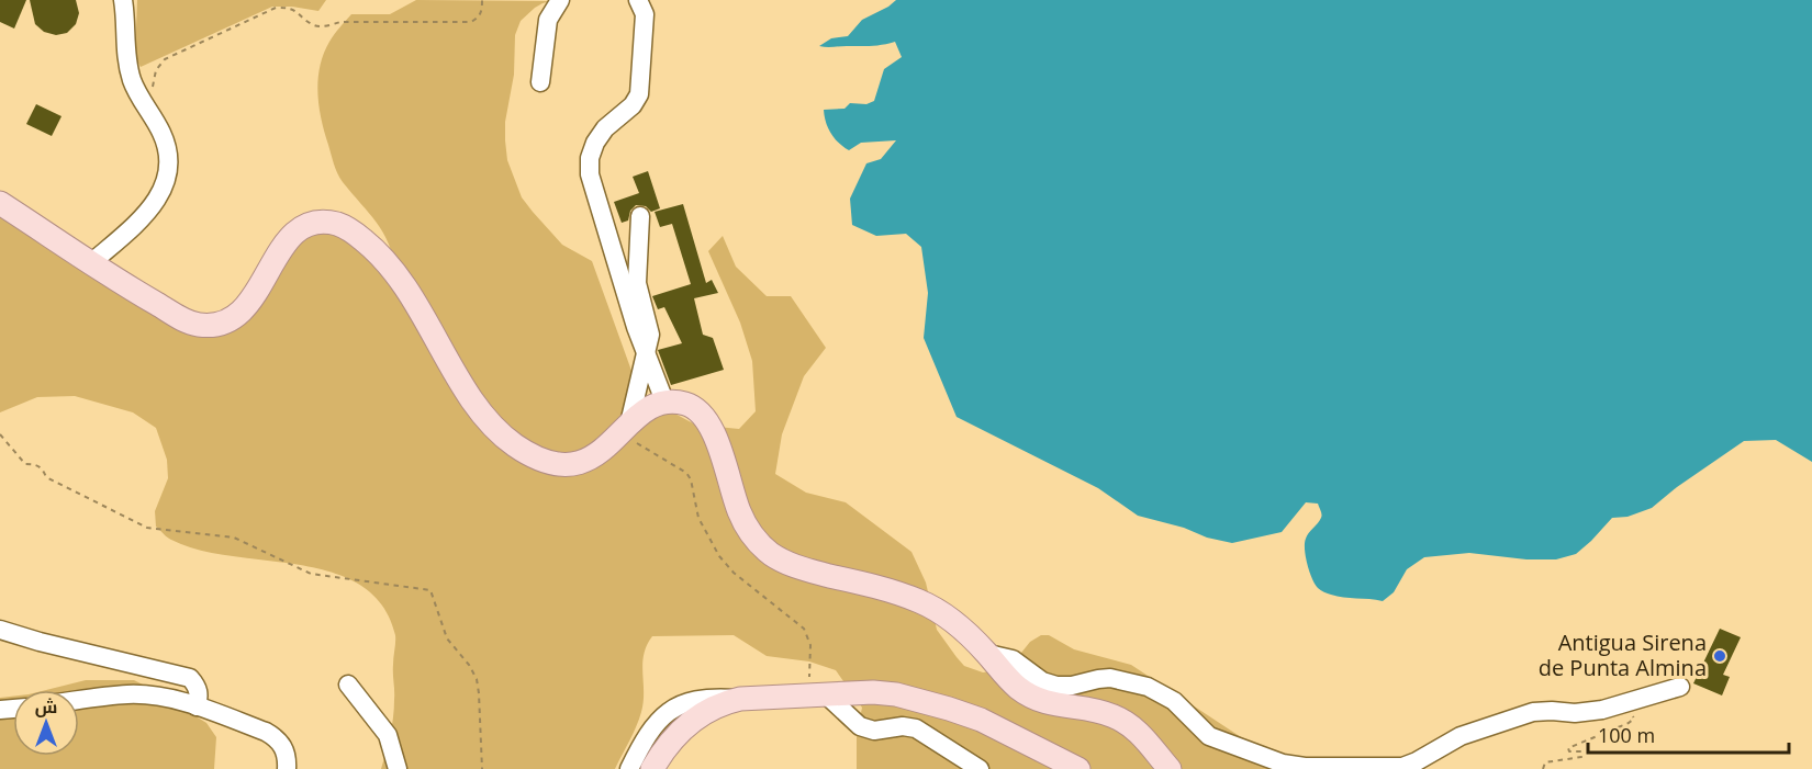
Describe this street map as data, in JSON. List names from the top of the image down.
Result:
{
  "places": ["Antigua Sirena de Punta Almina"],
  "scale_bar": "100 m",
  "north": "top"
}
